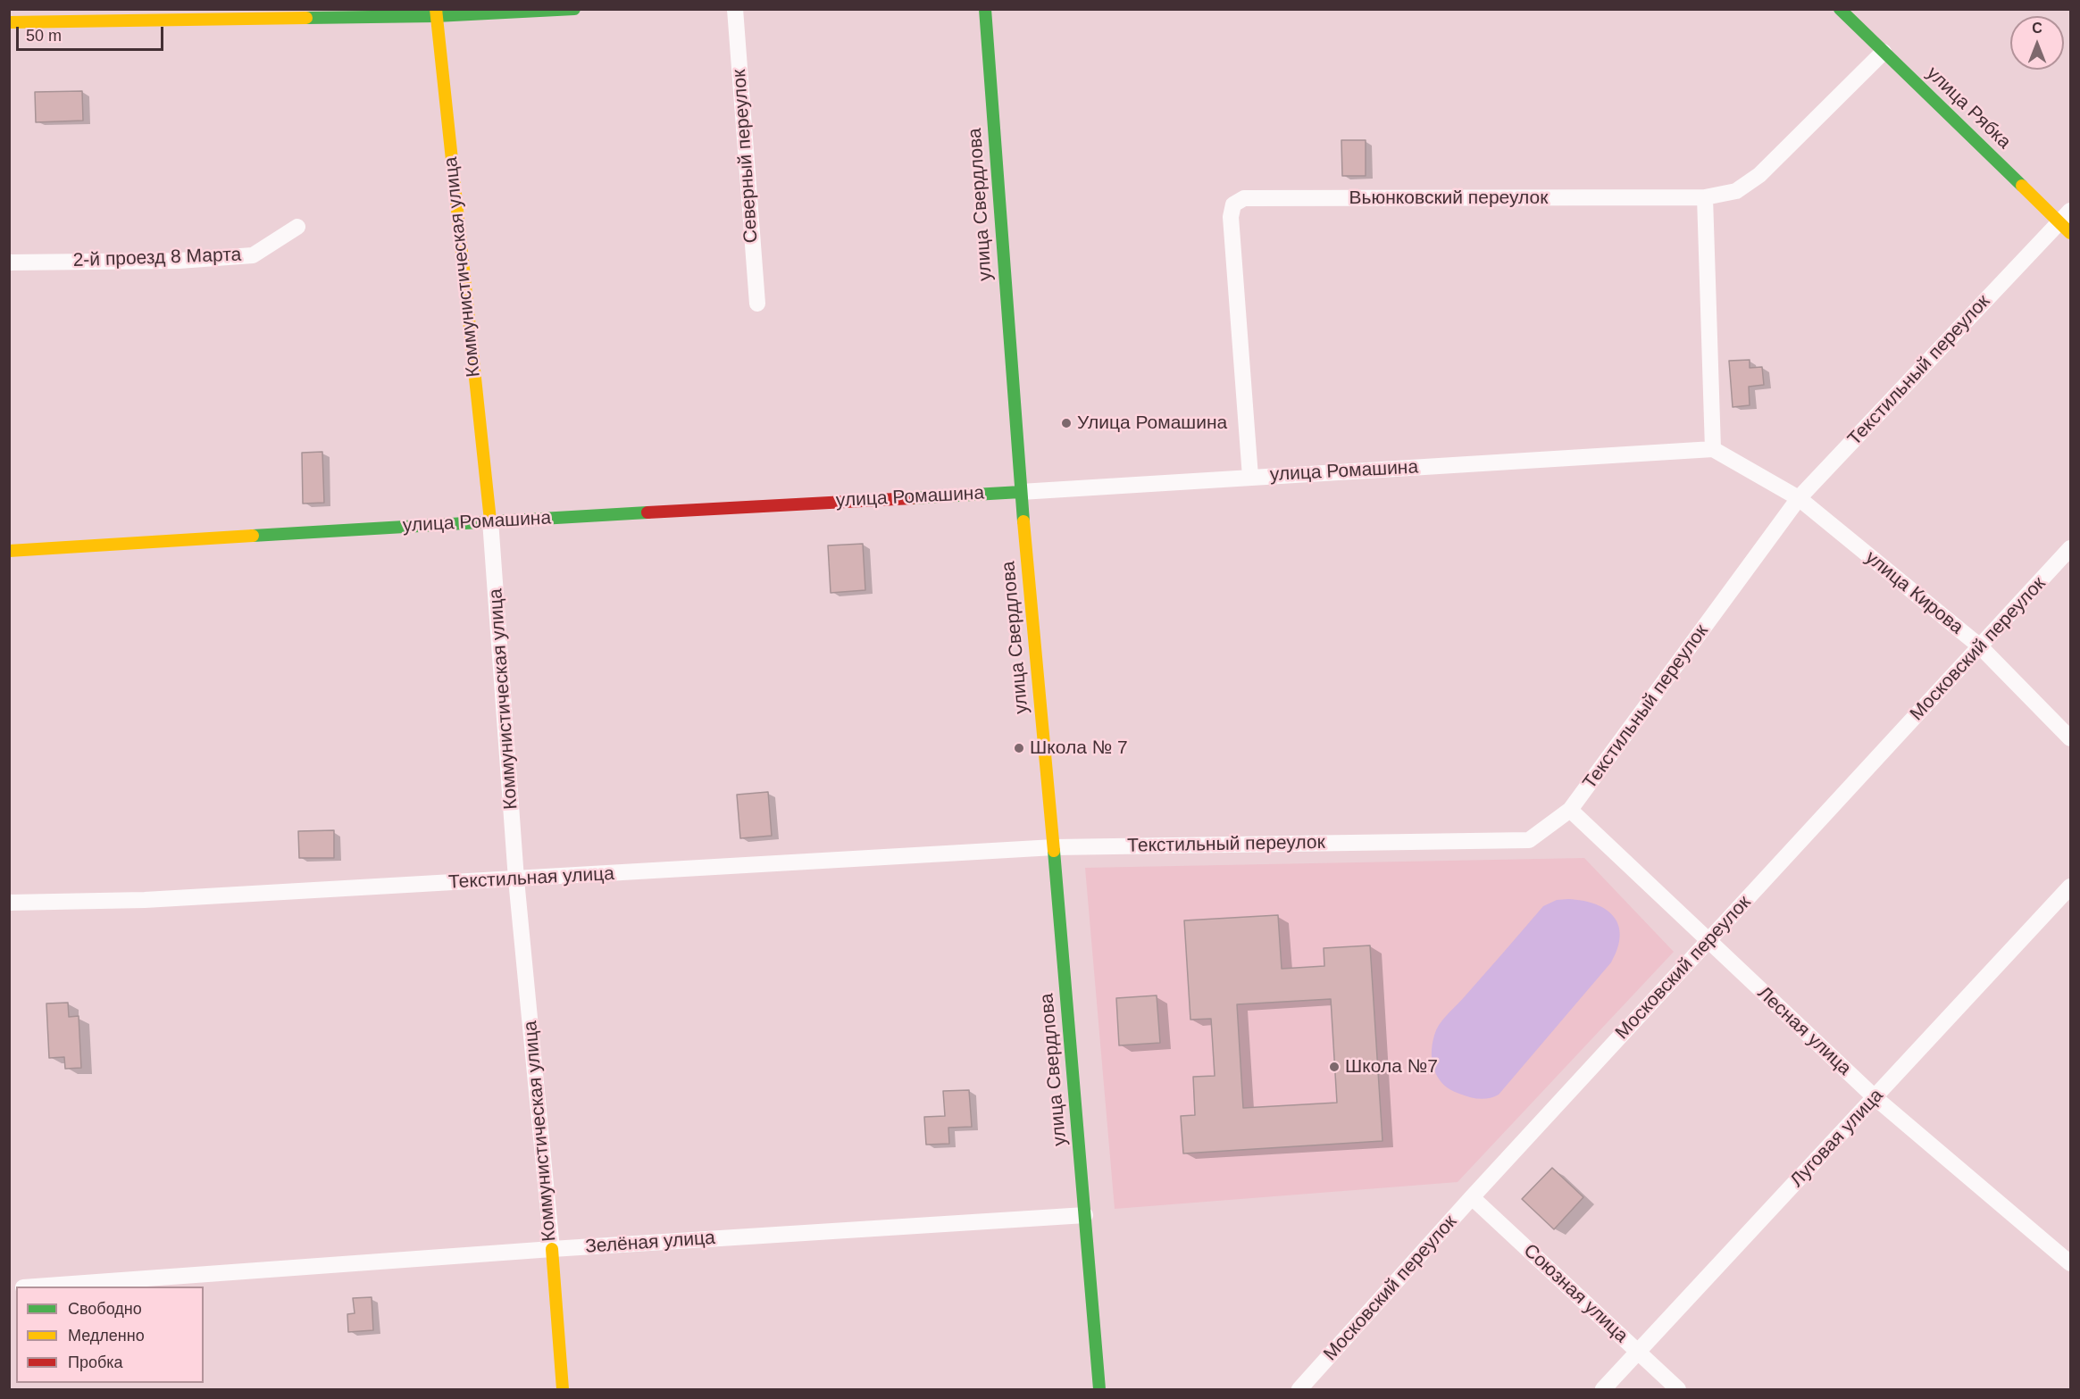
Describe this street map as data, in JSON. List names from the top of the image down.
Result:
{
  "streets": {
    "main road": [
      "улица Рябка",
      "улица Свердлова",
      "Коммунистическая улица",
      "улица Ромашина"
    ],
    "street": [
      "Северный переулок",
      "Вьюнковский переулок",
      "2-й проезд 8 Марта",
      "Текстильный переулок",
      "улица Кирова",
      "Московский переулок",
      "Текстильная улица",
      "Лесная улица",
      "Луговая улица",
      "Зелёная улица",
      "Союзная улица"
    ]
  },
  "crossings": [
    ["улица Рябка", "Вьюнковский переулок"],
    ["улица Рябка", "Текстильный переулок"],
    ["Вьюнковский переулок", "улица Ромашина"],
    ["улица Свердлова", "Текстильный переулок"],
    ["улица Свердлова", "улица Ромашина"],
    ["улица Свердлова", "Текстильная улица"],
    ["улица Свердлова", "Зелёная улица"],
    ["Коммунистическая улица", "улица Ромашина"],
    ["Коммунистическая улица", "Текстильная улица"],
    ["Коммунистическая улица", "Зелёная улица"],
    ["Текстильный переулок", "улица Кирова"],
    ["Текстильный переулок", "Текстильная улица"],
    ["Текстильный переулок", "Лесная улица"],
    ["улица Кирова", "Московский переулок"],
    ["Московский переулок", "Лесная улица"],
    ["Московский переулок", "Союзная улица"],
    ["Лесная улица", "Луговая улица"],
    ["Луговая улица", "Союзная улица"]
  ],
  "places": ["Улица Ромашина", "Школа № 7", "Школа №7"],
  "legend": ["Свободно", "Медленно", "Пробка"],
  "scale_bar": "50 m",
  "north": "top"
}
